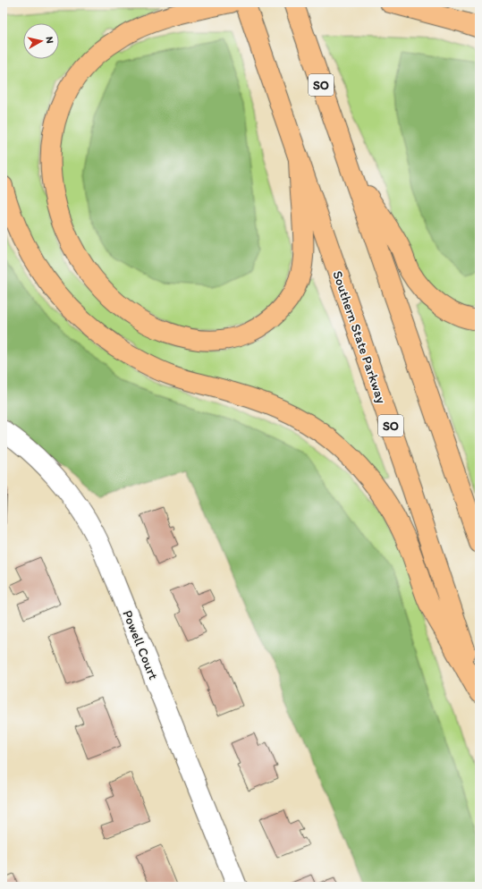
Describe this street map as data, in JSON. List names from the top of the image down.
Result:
{
  "streets": {
    "highway": ["SO", "Southern State Parkway"],
    "street": ["Powell Court"]
  },
  "north": "right"
}
